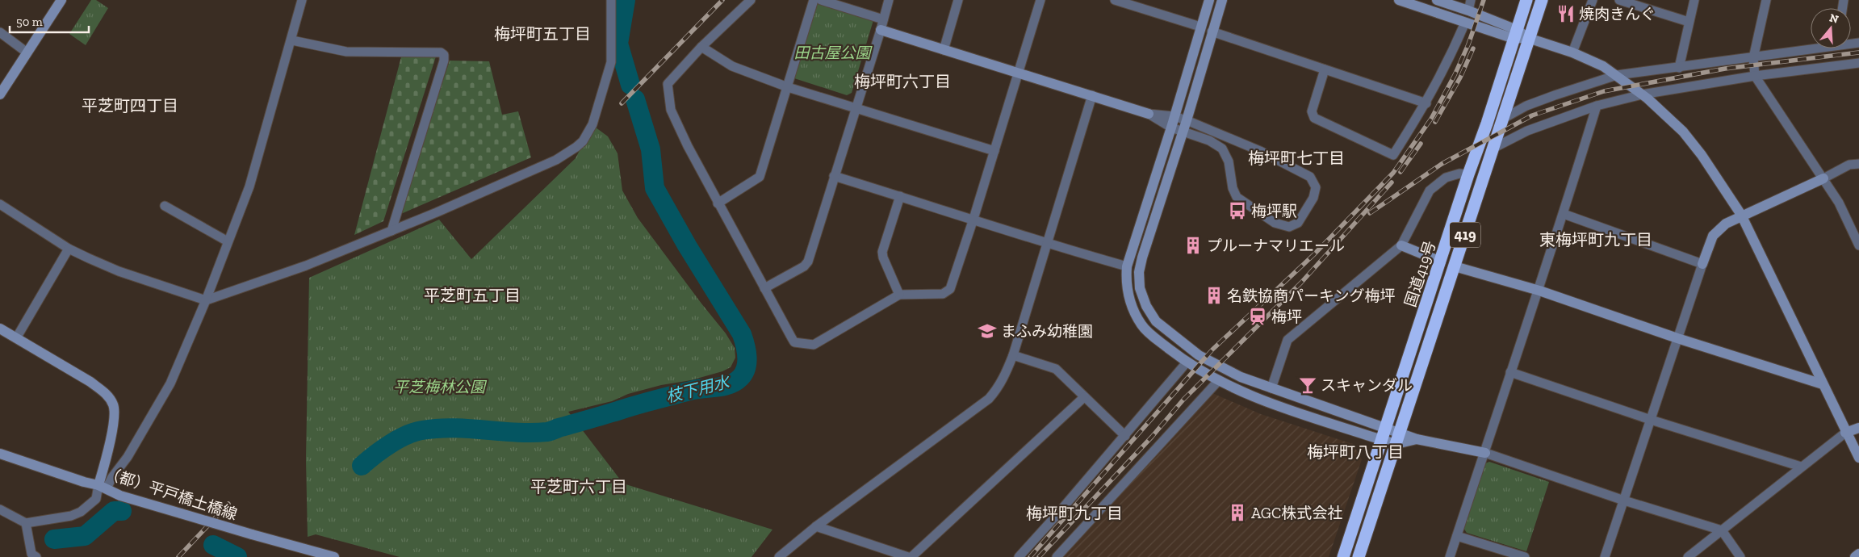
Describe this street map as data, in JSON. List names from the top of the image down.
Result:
{
  "streets": {
    "highway": ["419", "国道419号"],
    "street": ["（都）平戸橋土橋線"]
  },
  "districts": [
    "梅坪町五丁目",
    "梅坪町六丁目",
    "平芝町四丁目",
    "梅坪町七丁目",
    "東梅坪町九丁目",
    "平芝町五丁目",
    "梅坪町八丁目",
    "平芝町六丁目",
    "梅坪町九丁目"
  ],
  "water": ["枝下用水"],
  "parks": ["田古屋公園", "平芝梅林公園"],
  "places": {
    "restaurant": ["焼肉きんぐ"],
    "bus stop": ["梅坪駅"],
    "building": ["プルーナマリエール", "名鉄協商パーキング梅坪", "AGC株式会社"],
    "station": ["梅坪"],
    "school or university": ["まふみ幼稚園"],
    "bar": ["スキャンダル"]
  },
  "scale_bar": "50 m",
  "north": "top"
}
